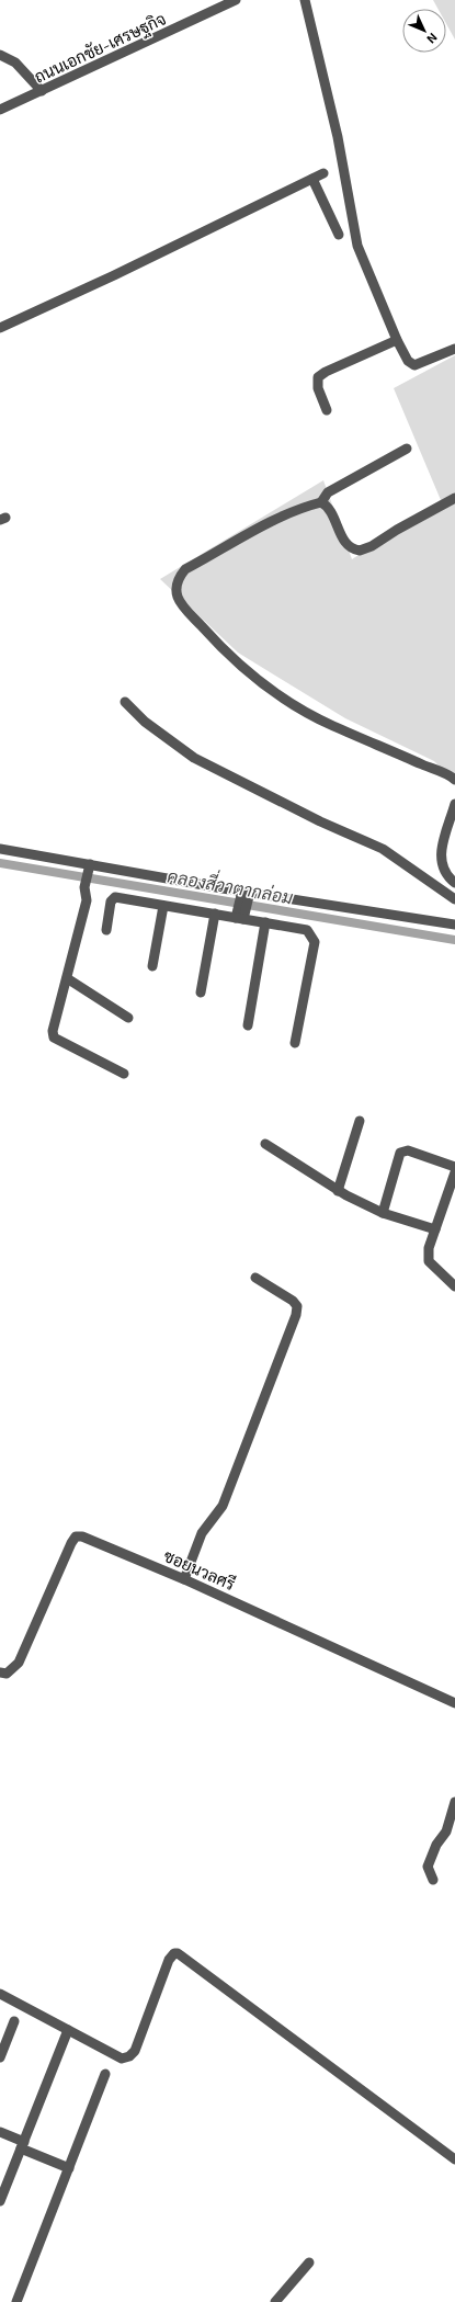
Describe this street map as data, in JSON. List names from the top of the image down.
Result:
{
  "streets": {
    "street": ["ถนนเอกชัย-เศรษฐกิจ", "ซอยนวลศรี"]
  },
  "water": ["คลองสี่วาตากล่อม"],
  "north": "bottom right"
}
